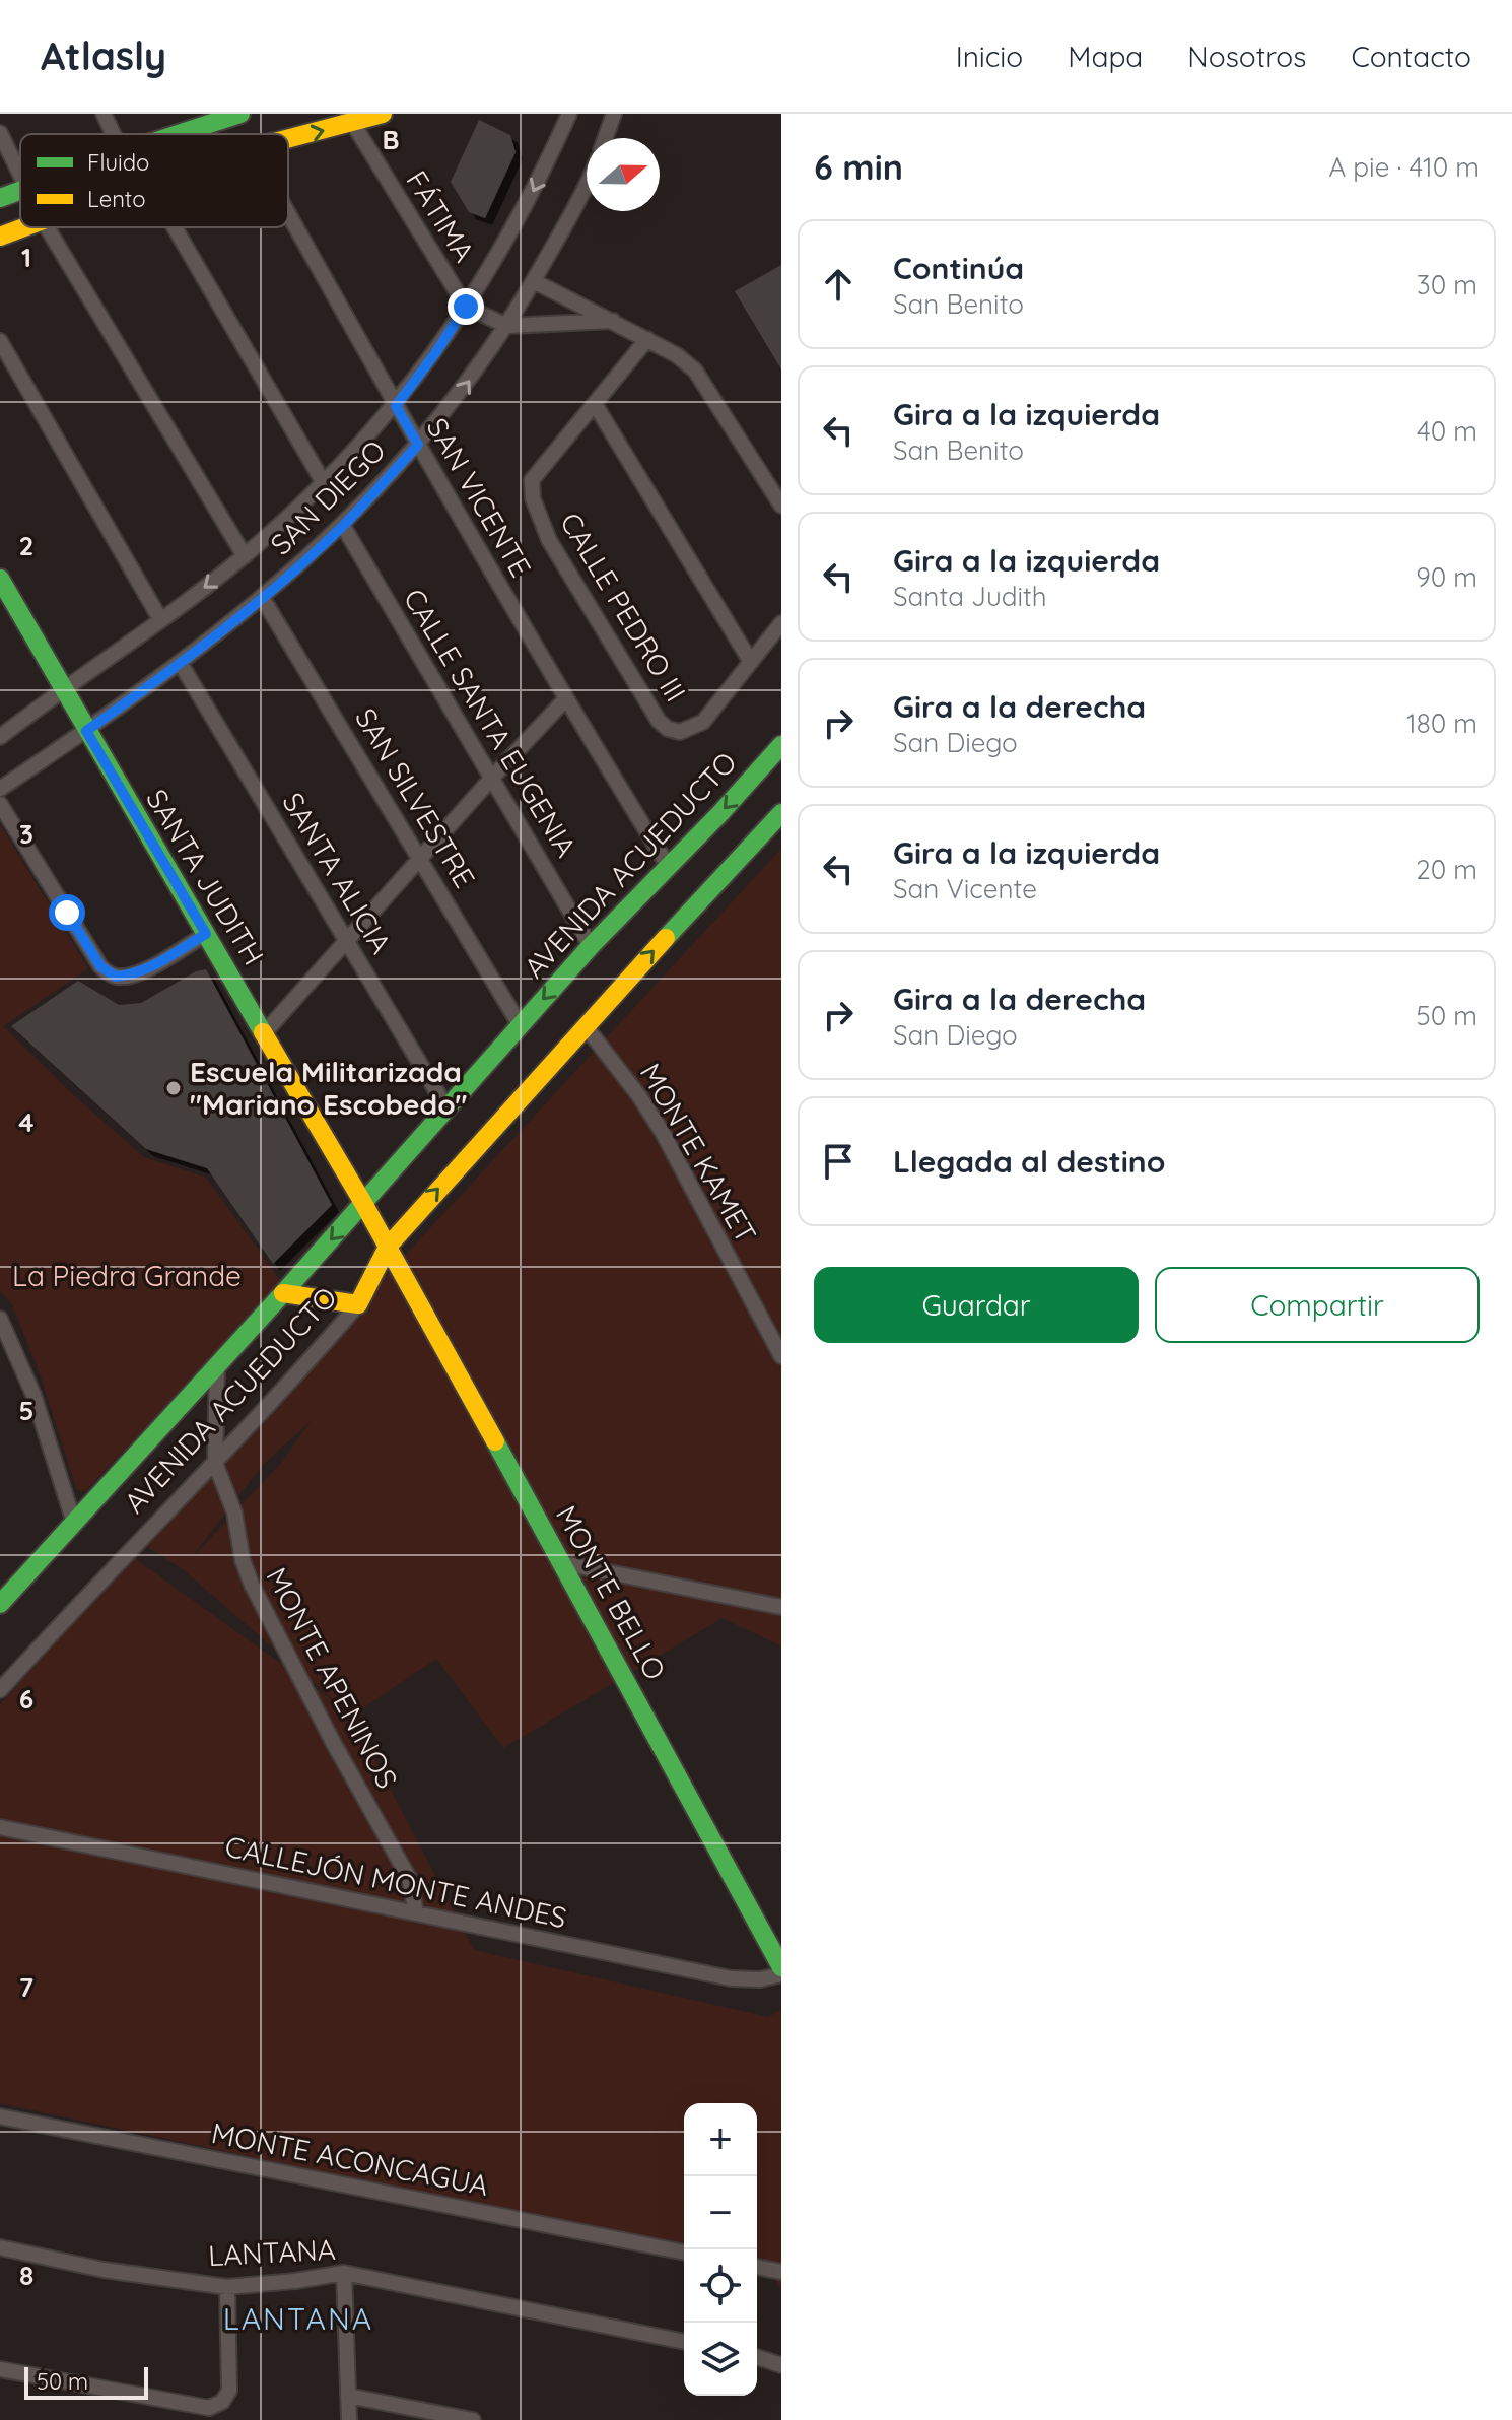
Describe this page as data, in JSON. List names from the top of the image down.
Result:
{
  "streets": {
    "street": [
      "FÁTIMA",
      "SAN DIEGO",
      "SAN VICENTE",
      "CALLE PEDRO III",
      "CALLE SANTA EUGENIA",
      "SAN SILVESTRE",
      "AVENIDA ACUEDUCTO",
      "SANTA ALICIA",
      "SANTA JUDITH",
      "MONTE KAMET",
      "MONTE BELLO",
      "MONTE APENINOS",
      "CALLEJÓN MONTE ANDES",
      "MONTE ACONCAGUA",
      "LANTANA"
    ]
  },
  "crossings": [
    ["FÁTIMA", "SAN DIEGO"],
    ["SAN DIEGO", "SAN VICENTE"],
    ["SAN DIEGO", "CALLE SANTA EUGENIA"],
    ["SAN DIEGO", "SAN SILVESTRE"],
    ["SAN DIEGO", "SANTA ALICIA"],
    ["SAN DIEGO", "SANTA JUDITH"],
    ["SAN VICENTE", "AVENIDA ACUEDUCTO"],
    ["CALLE SANTA EUGENIA", "AVENIDA ACUEDUCTO"],
    ["SAN SILVESTRE", "AVENIDA ACUEDUCTO"],
    ["AVENIDA ACUEDUCTO", "SANTA ALICIA"],
    ["AVENIDA ACUEDUCTO", "SANTA JUDITH"],
    ["AVENIDA ACUEDUCTO", "MONTE KAMET"],
    ["AVENIDA ACUEDUCTO", "MONTE BELLO"],
    ["AVENIDA ACUEDUCTO", "MONTE APENINOS"],
    ["SANTA JUDITH", "MONTE BELLO"],
    ["MONTE APENINOS", "CALLEJÓN MONTE ANDES"]
  ],
  "districts": ["LANTANA"],
  "parks": ["La Piedra Grande"],
  "places": ["Escuela Militarizada \"Mariano Escobedo\""],
  "legend": ["Fluido", "Lento"],
  "scale_bar": "50 m",
  "north": "right",
  "page": {
    "header": "Atlasly",
    "nav": [
      "Inicio",
      "Mapa",
      "Nosotros",
      "Contacto"
    ],
    "heading": ["6 min", "A pie · 410 m"],
    "list": [
      ["Continúa", "San Benito", "30 m"],
      ["Gira a la izquierda", "San Benito", "40 m"],
      ["Gira a la izquierda", "Santa Judith", "90 m"],
      ["Gira a la derecha", "San Diego", "180 m"],
      ["Gira a la izquierda", "San Vicente", "20 m"],
      ["Gira a la derecha", "San Diego", "50 m"],
      "Llegada al destino"
    ],
    "buttons": ["Guardar", "Compartir"],
    "map_buttons": ["+", "−"],
    "scale": "50 m"
  },
  "grid": {
    "columns": ["B"],
    "rows": [
      "1",
      "2",
      "3",
      "4",
      "5",
      "6",
      "7",
      "8"
    ]
  }
}
